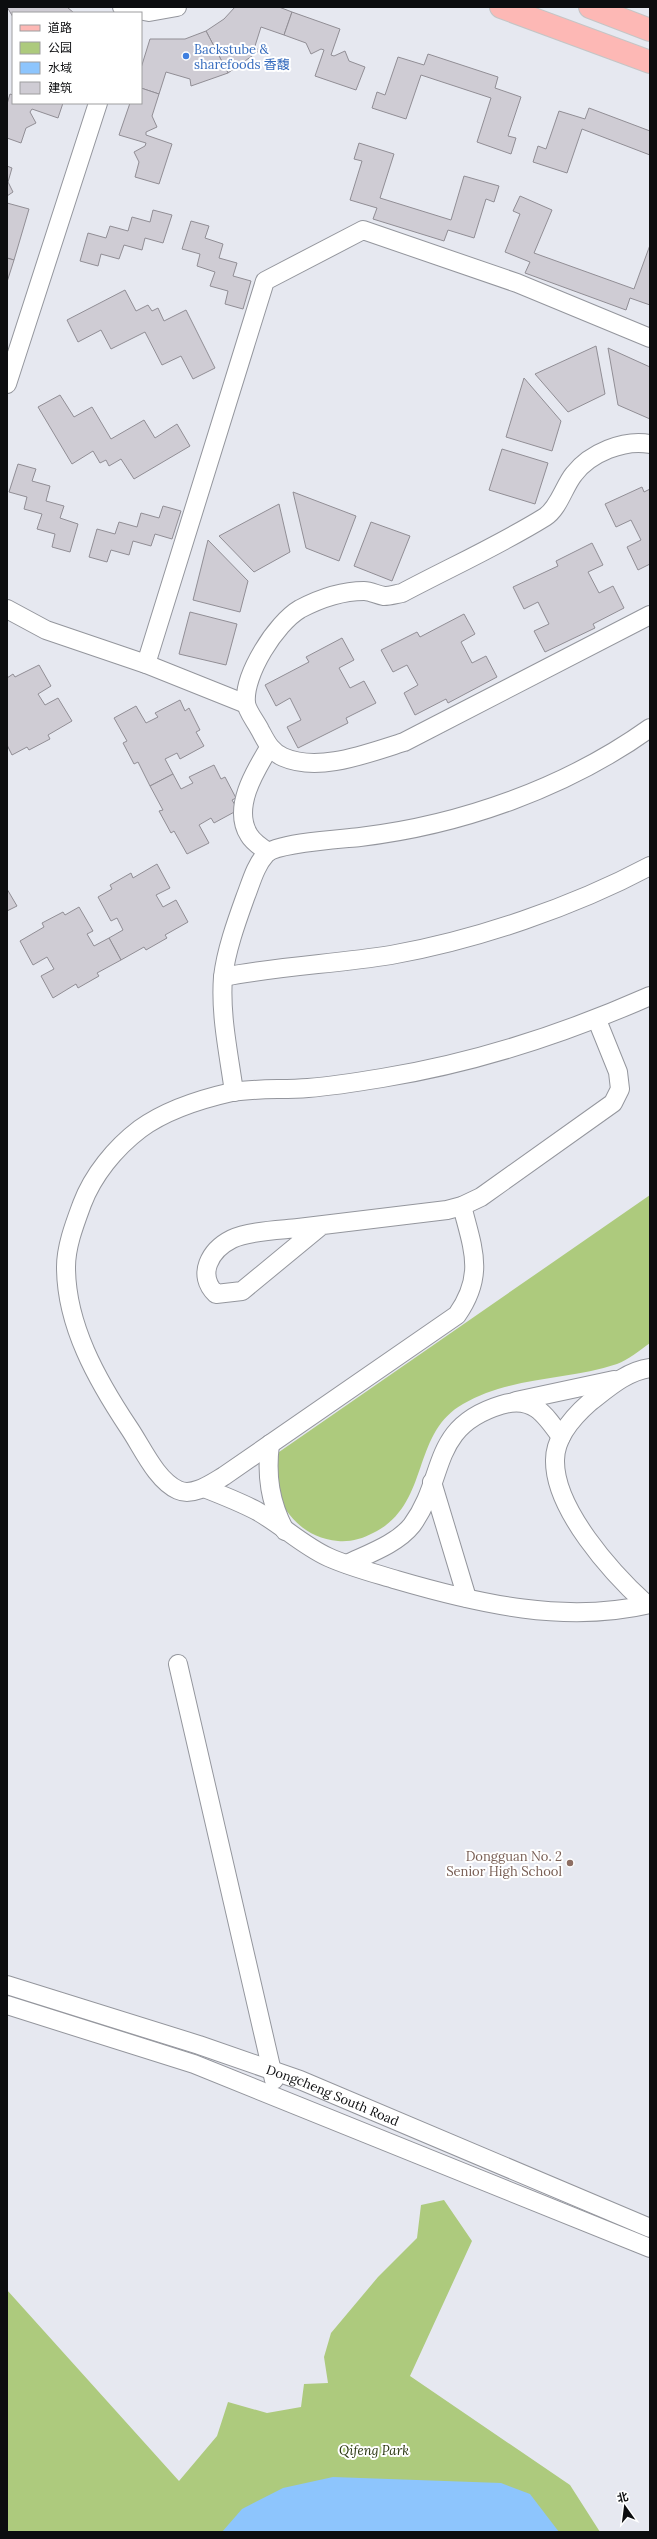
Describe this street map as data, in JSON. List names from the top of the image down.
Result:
{
  "streets": {
    "street": ["Dongcheng South Road"]
  },
  "parks": ["Qifeng Park"],
  "places": ["Backstube & sharefoods 香馥", "Dongguan No. 2 Senior High School"],
  "legend": [
    "道路",
    "公园",
    "水域",
    "建筑"
  ],
  "north": "top"
}
